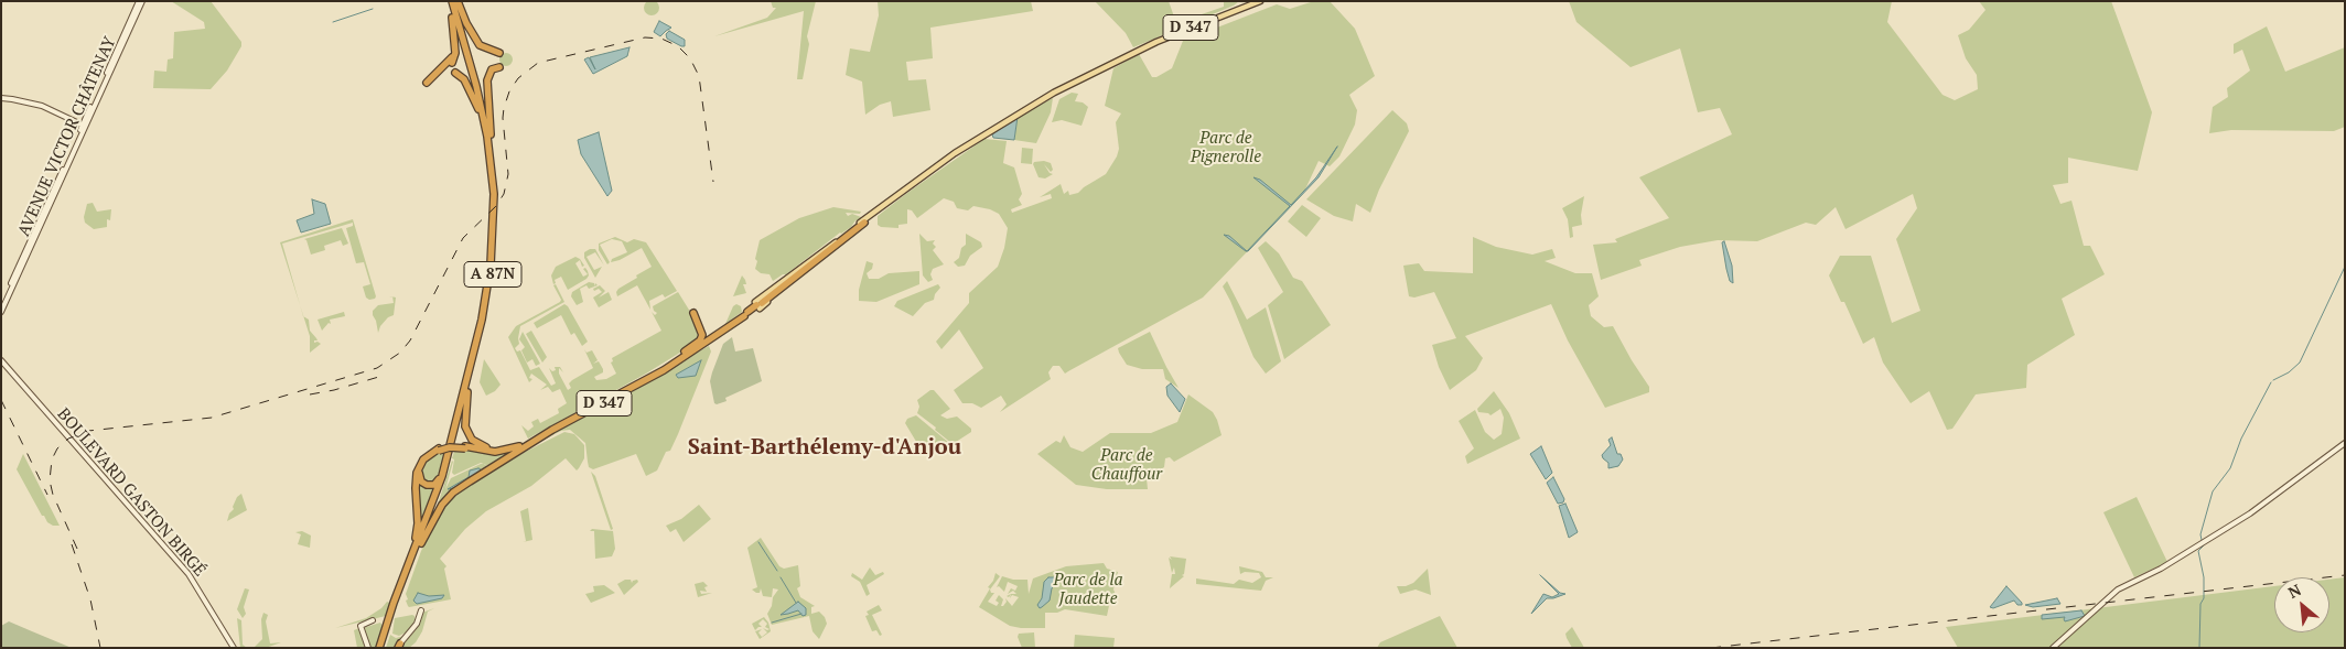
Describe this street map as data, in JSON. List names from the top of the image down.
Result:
{
  "streets": {
    "highway": ["D 347", "A 87N"],
    "main road": ["AVENUE VICTOR CHÂTENAY", "BOULEVARD GASTON BIRGÉ"]
  },
  "districts": ["Saint-Barthélemy-d'Anjou"],
  "parks": ["Parc de Pignerolle", "Parc de Chauffour", "Parc de la Jaudette"],
  "north": "top left"
}
